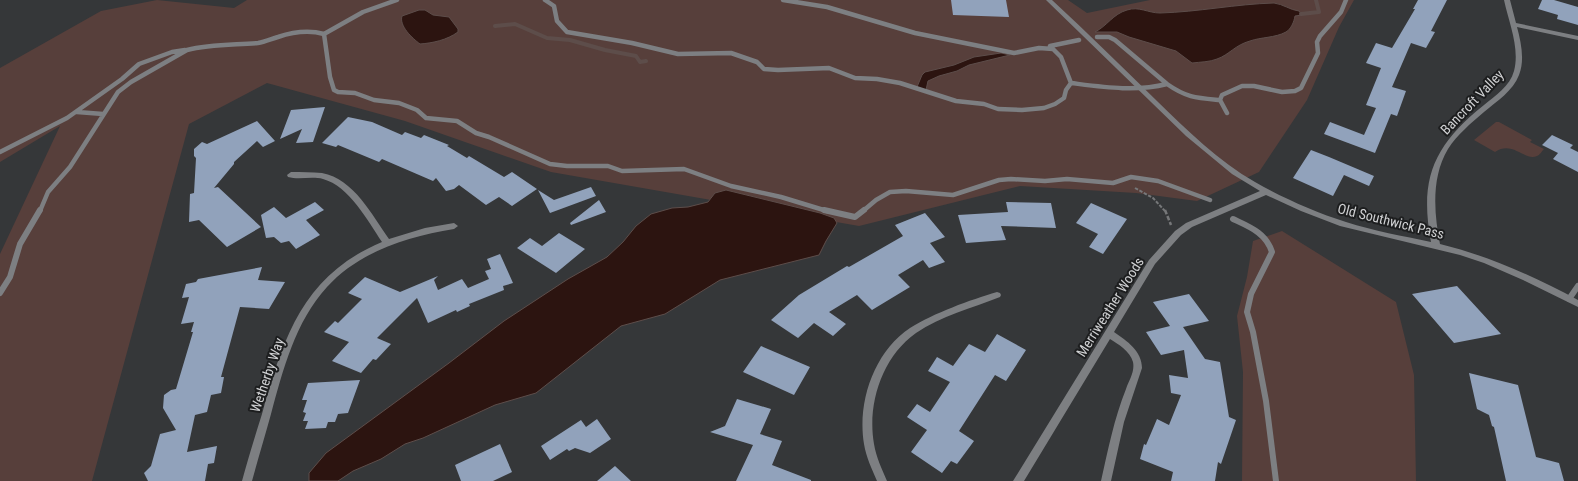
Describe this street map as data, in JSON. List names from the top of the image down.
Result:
{
  "streets": {
    "street": [
      "Bancroft Valley",
      "Old Southwick Pass",
      "Merriweather Woods",
      "Wetherby Way"
    ]
  },
  "crossings": [
    ["Bancroft Valley", "Old Southwick Pass"],
    ["Old Southwick Pass", "Merriweather Woods"]
  ]
}
